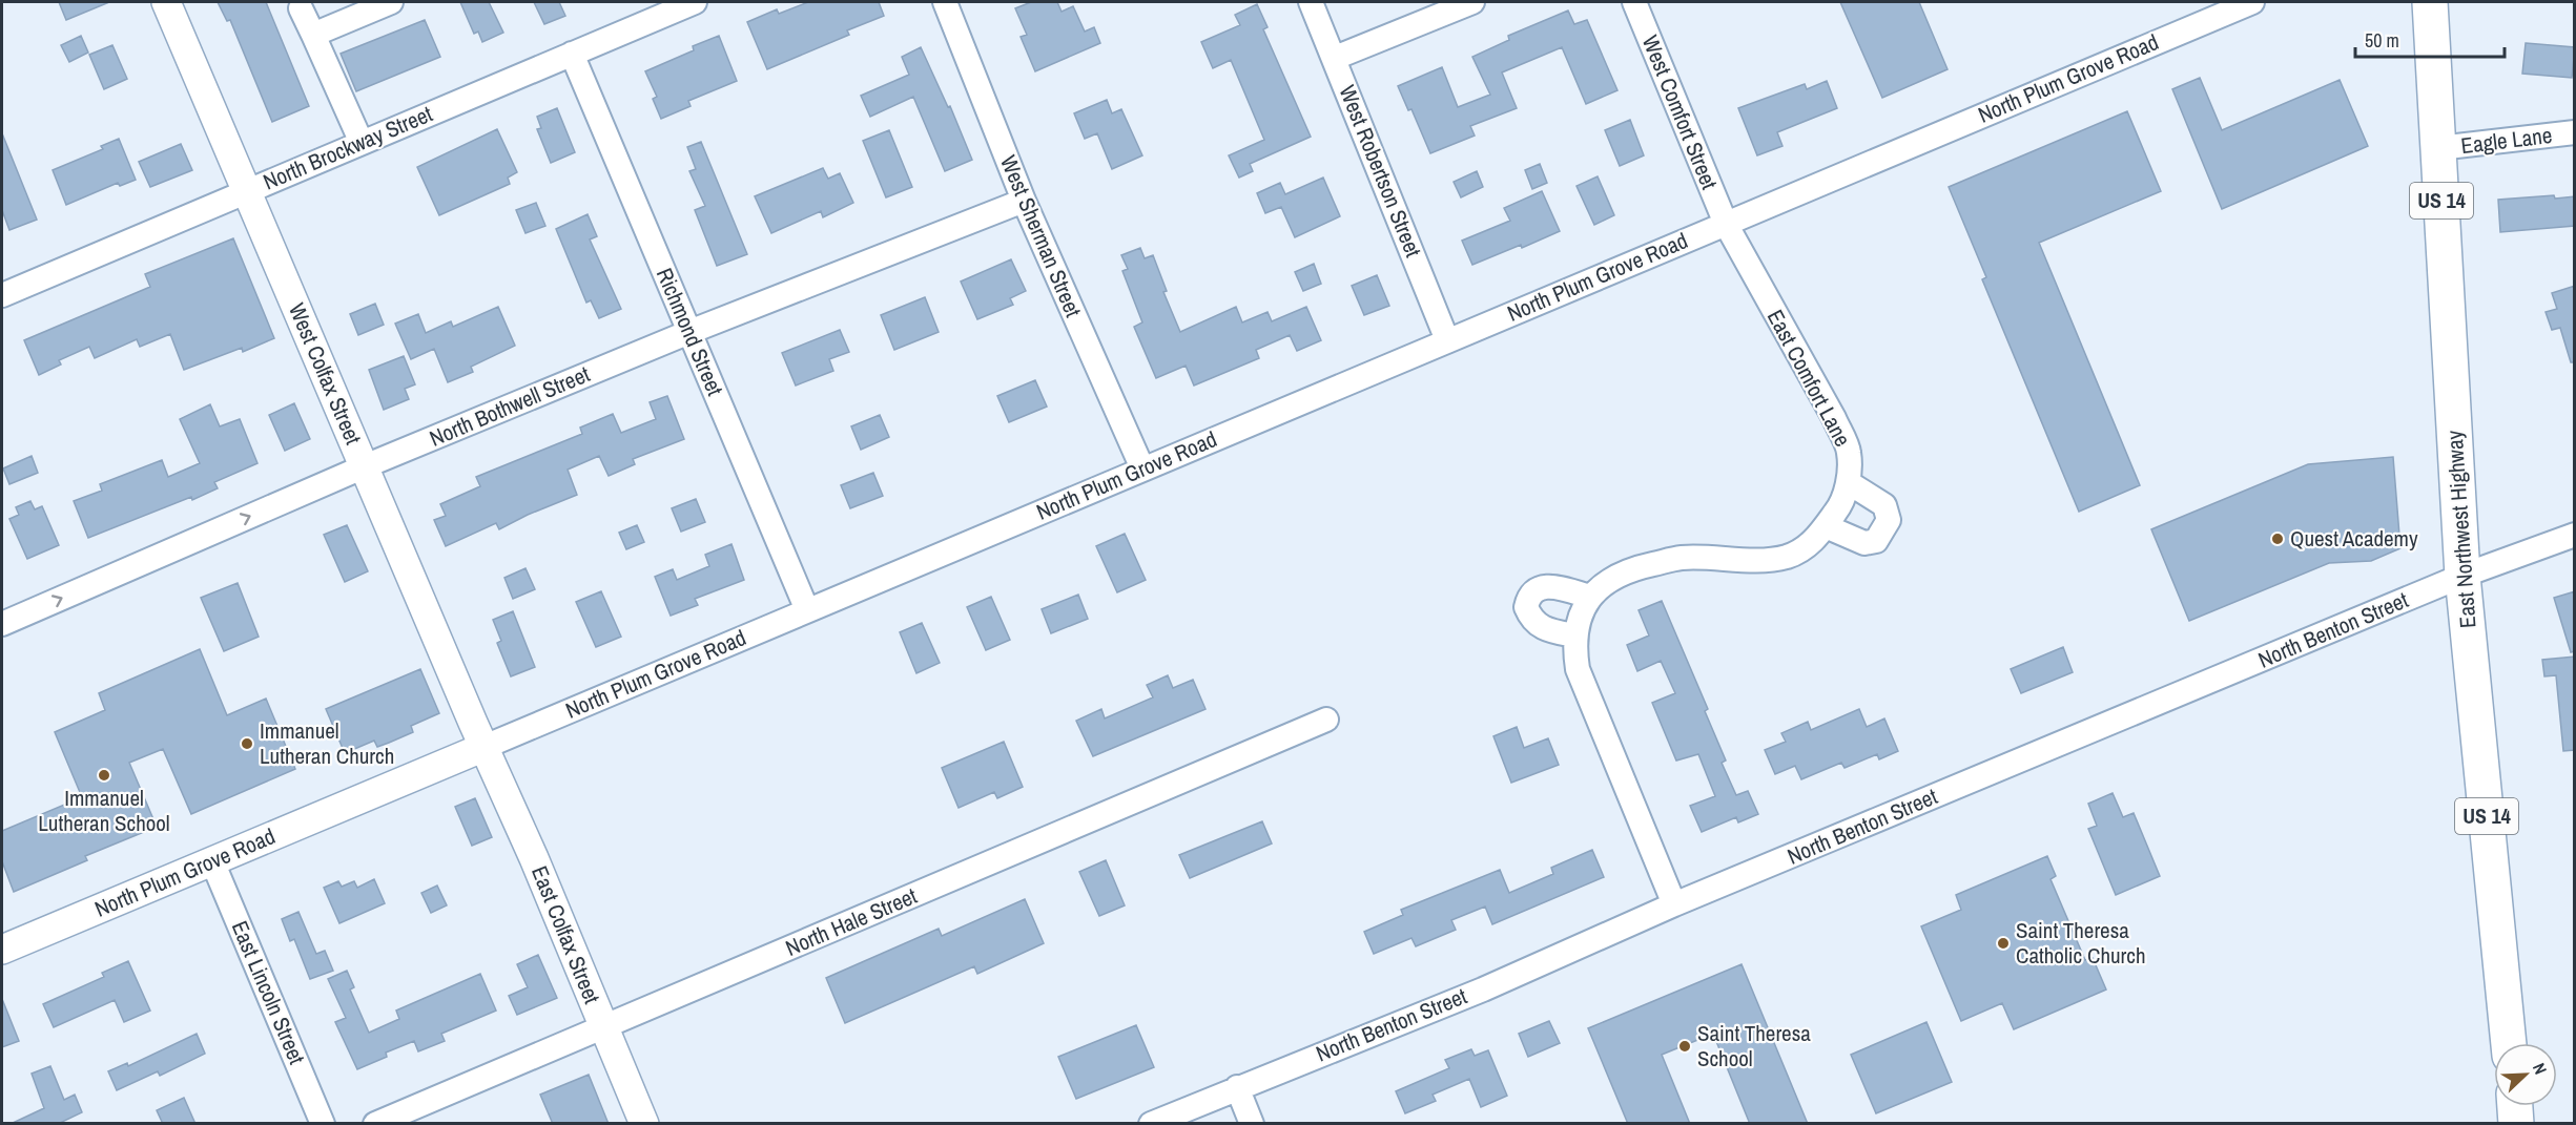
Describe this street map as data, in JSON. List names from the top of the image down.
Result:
{
  "streets": {
    "main road": ["US 14", "East Northwest Highway"],
    "street": [
      "North Plum Grove Road",
      "West Comfort Street",
      "Eagle Lane",
      "North Brockway Street",
      "West Robertson Street",
      "West Sherman Street",
      "Richmond Street",
      "West Colfax Street",
      "East Comfort Lane",
      "North Bothwell Street",
      "North Benton Street",
      "North Hale Street",
      "East Colfax Street",
      "East Lincoln Street"
    ]
  },
  "crossings": [
    ["North Plum Grove Road", "West Comfort Street"],
    ["North Plum Grove Road", "West Robertson Street"],
    ["North Plum Grove Road", "West Sherman Street"],
    ["North Plum Grove Road", "Richmond Street"],
    ["North Plum Grove Road", "West Colfax Street"],
    ["North Plum Grove Road", "East Comfort Lane"],
    ["North Plum Grove Road", "East Colfax Street"],
    ["North Plum Grove Road", "East Lincoln Street"],
    ["West Comfort Street", "East Comfort Lane"],
    ["Eagle Lane", "East Northwest Highway"],
    ["North Brockway Street", "Richmond Street"],
    ["North Brockway Street", "West Colfax Street"],
    ["West Sherman Street", "North Bothwell Street"],
    ["Richmond Street", "North Bothwell Street"],
    ["West Colfax Street", "North Bothwell Street"],
    ["West Colfax Street", "East Colfax Street"],
    ["East Northwest Highway", "North Benton Street"],
    ["North Hale Street", "East Colfax Street"]
  ],
  "one_way": ["North Bothwell Street"],
  "places": [
    "Quest Academy",
    "Immanuel Lutheran Church",
    "Immanuel Lutheran School",
    "Saint Theresa Catholic Church",
    "Saint Theresa School"
  ],
  "scale_bar": "50 m",
  "north": "top right"
}
